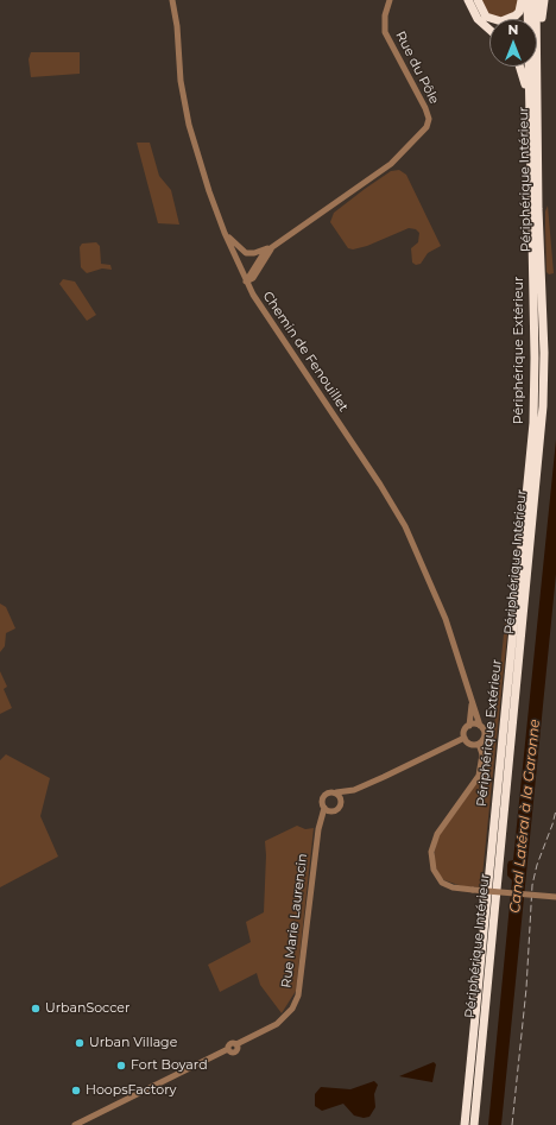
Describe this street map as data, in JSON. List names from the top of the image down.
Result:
{
  "streets": {
    "highway": ["Périphérique Intérieur", "Périphérique Extérieur"],
    "street": ["Rue du Pôle", "Chemin de Fenouillet", "Rue Marie Laurencin"]
  },
  "water": ["Canal Latéral à la Garonne"],
  "places": [
    "UrbanSoccer",
    "Urban Village",
    "Fort Boyard",
    "HoopsFactory"
  ],
  "north": "top"
}
